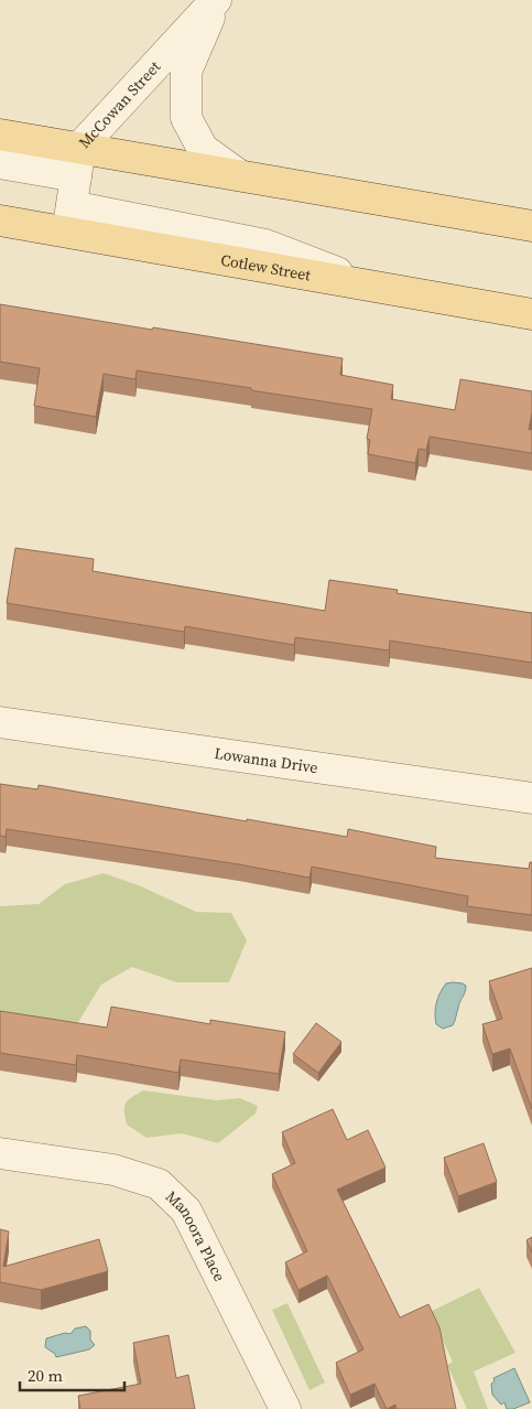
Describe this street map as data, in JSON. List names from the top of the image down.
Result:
{
  "streets": {
    "main road": ["Cotlew Street"],
    "street": ["McCowan Street", "Lowanna Drive", "Manoora Place"]
  },
  "crossings": [
    ["McCowan Street", "Cotlew Street"]
  ],
  "scale_bar": "20 m"
}
